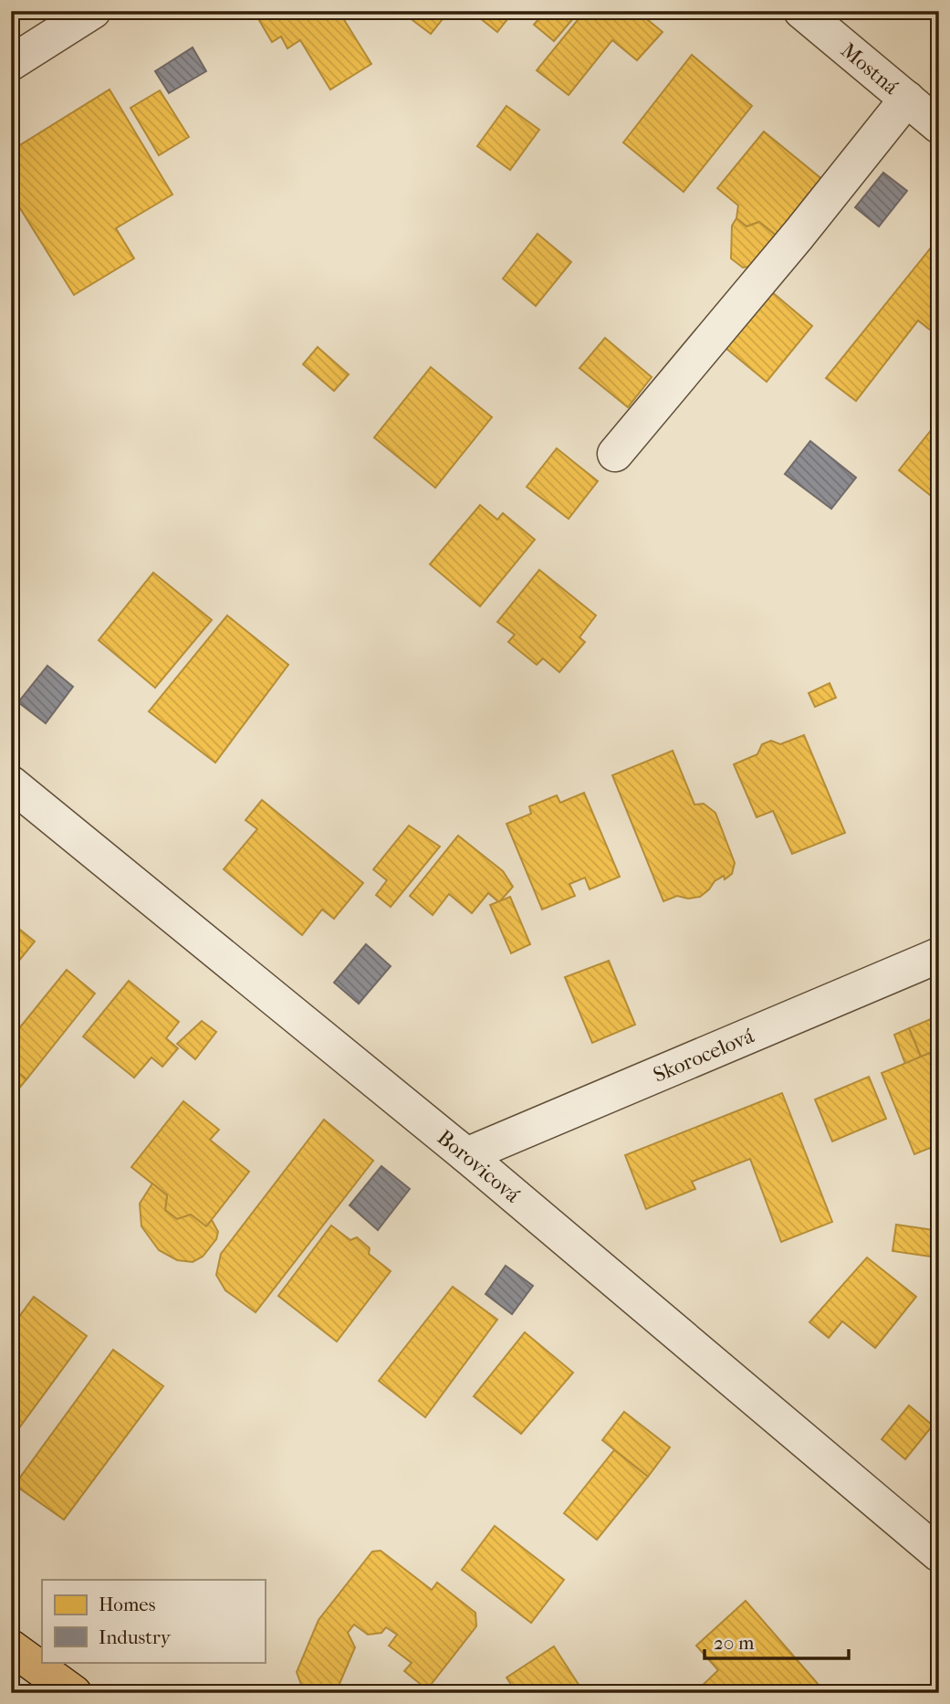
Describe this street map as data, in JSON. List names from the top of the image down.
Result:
{
  "streets": {
    "street": ["Mostná", "Skorocelová", "Borovicová"]
  },
  "crossings": [
    ["Skorocelová", "Borovicová"]
  ],
  "legend": ["Homes", "Industry"],
  "scale_bar": "20 m"
}
